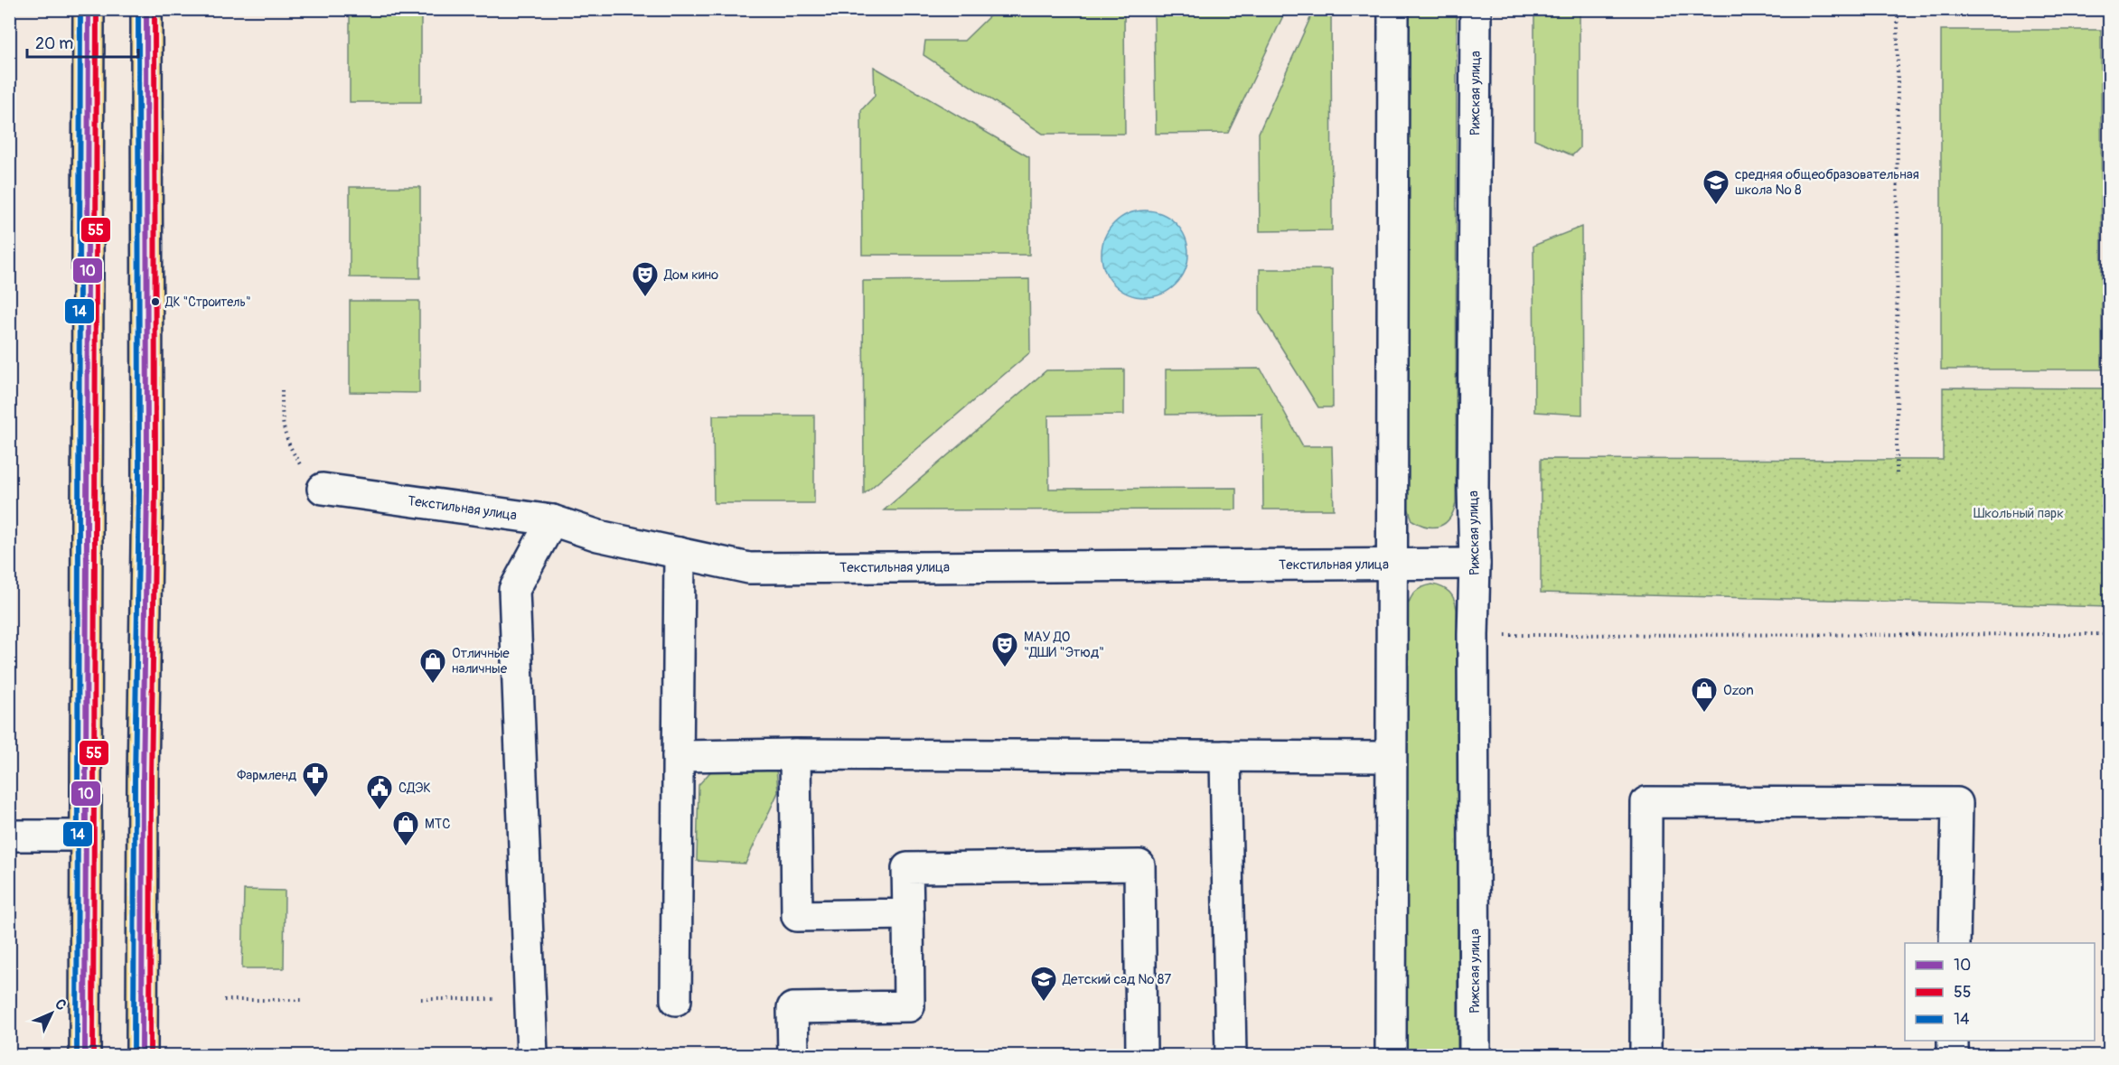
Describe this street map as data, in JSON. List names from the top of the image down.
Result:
{
  "streets": {
    "street": ["Рижская улица", "Текстильная улица"]
  },
  "crossings": [
    ["Рижская улица", "Текстильная улица"]
  ],
  "parks": ["Школьный парк"],
  "places": {
    "school or university": ["средняя общеобразовательная школа № 8", "Детский сад № 87"],
    "theatre": ["Дом кино", "МАУ ДО \"ДШИ \"Этюд\""],
    "other": ["ДК \"Строитель\""],
    "shop": ["Отличные наличные", "Ozon", "МТС"],
    "pharmacy": ["Фармленд"],
    "public building": ["СДЭК"]
  },
  "lines": ["transit line 10", "transit line 55", "transit line 14"],
  "legend": ["10", "55", "14"],
  "scale_bar": "20 m",
  "north": "top right"
}
